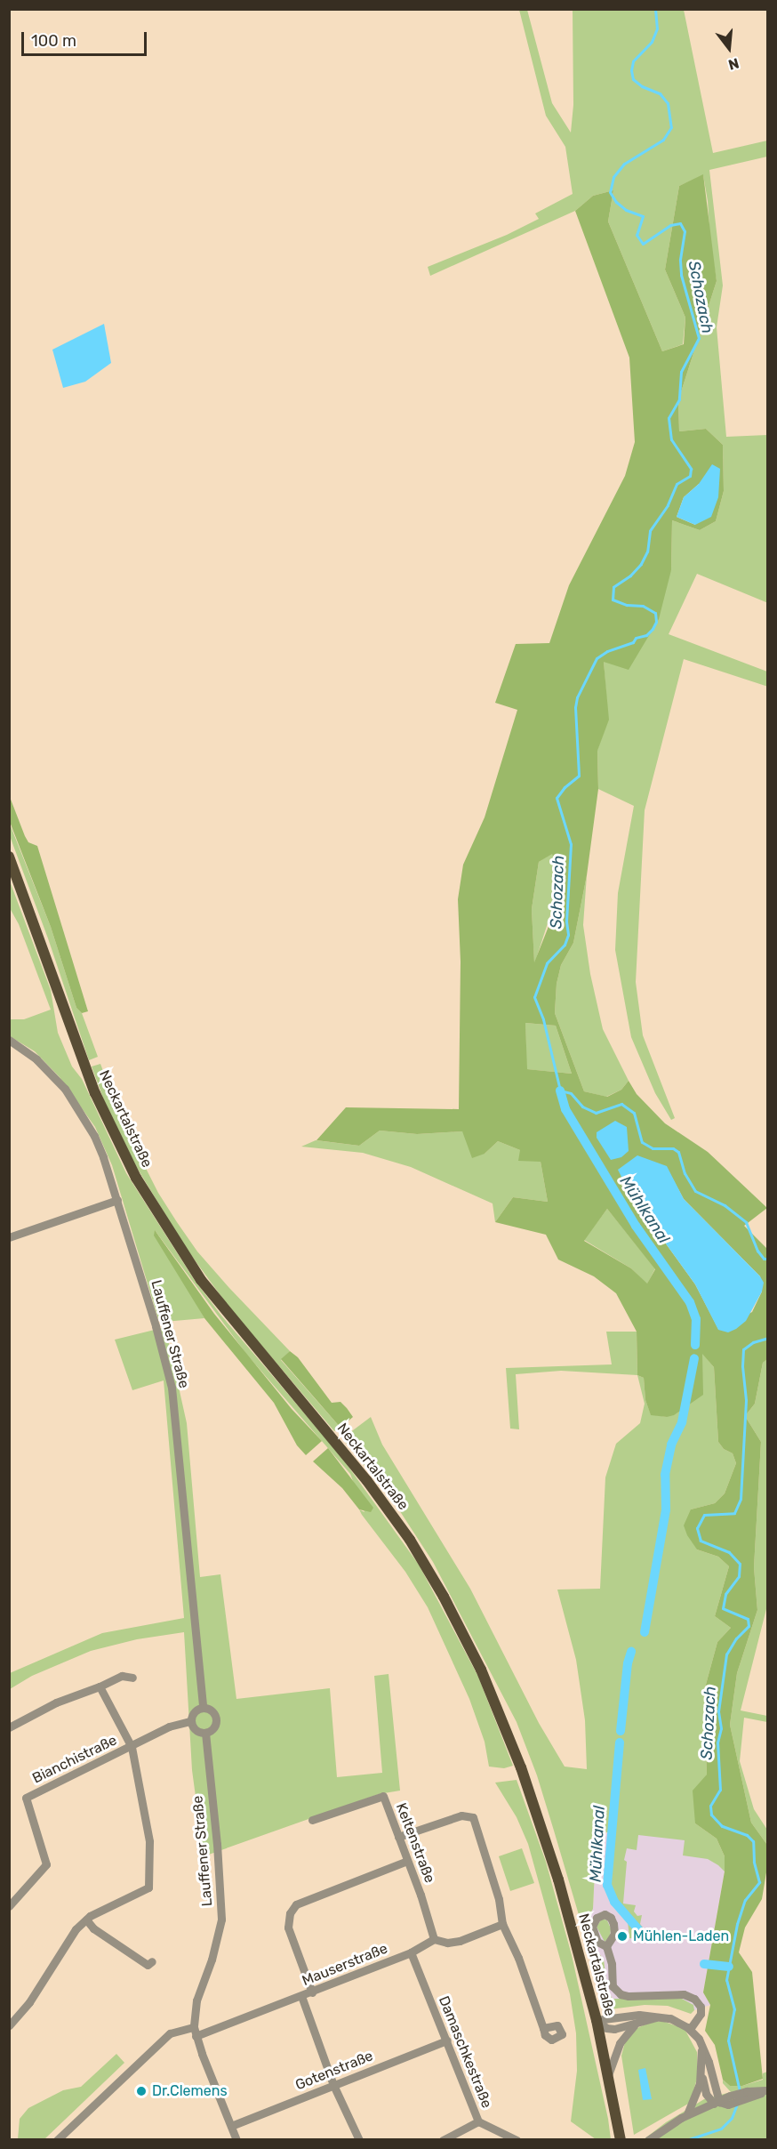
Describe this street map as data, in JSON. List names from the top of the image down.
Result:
{
  "streets": {
    "main road": ["Neckartalstraße"],
    "street": [
      "Lauffener Straße",
      "Bianchistraße",
      "Keltenstraße",
      "Mauserstraße",
      "Damaschkestraße",
      "Gotenstraße"
    ]
  },
  "crossings": [
    ["Lauffener Straße", "Bianchistraße"],
    ["Lauffener Straße", "Mauserstraße"],
    ["Keltenstraße", "Mauserstraße"],
    ["Mauserstraße", "Damaschkestraße"],
    ["Damaschkestraße", "Gotenstraße"]
  ],
  "water": ["Schozach", "Mühlkanal"],
  "places": ["Mühlen-Laden", "Dr.Clemens"],
  "scale_bar": "100 m",
  "north": "bottom"
}
